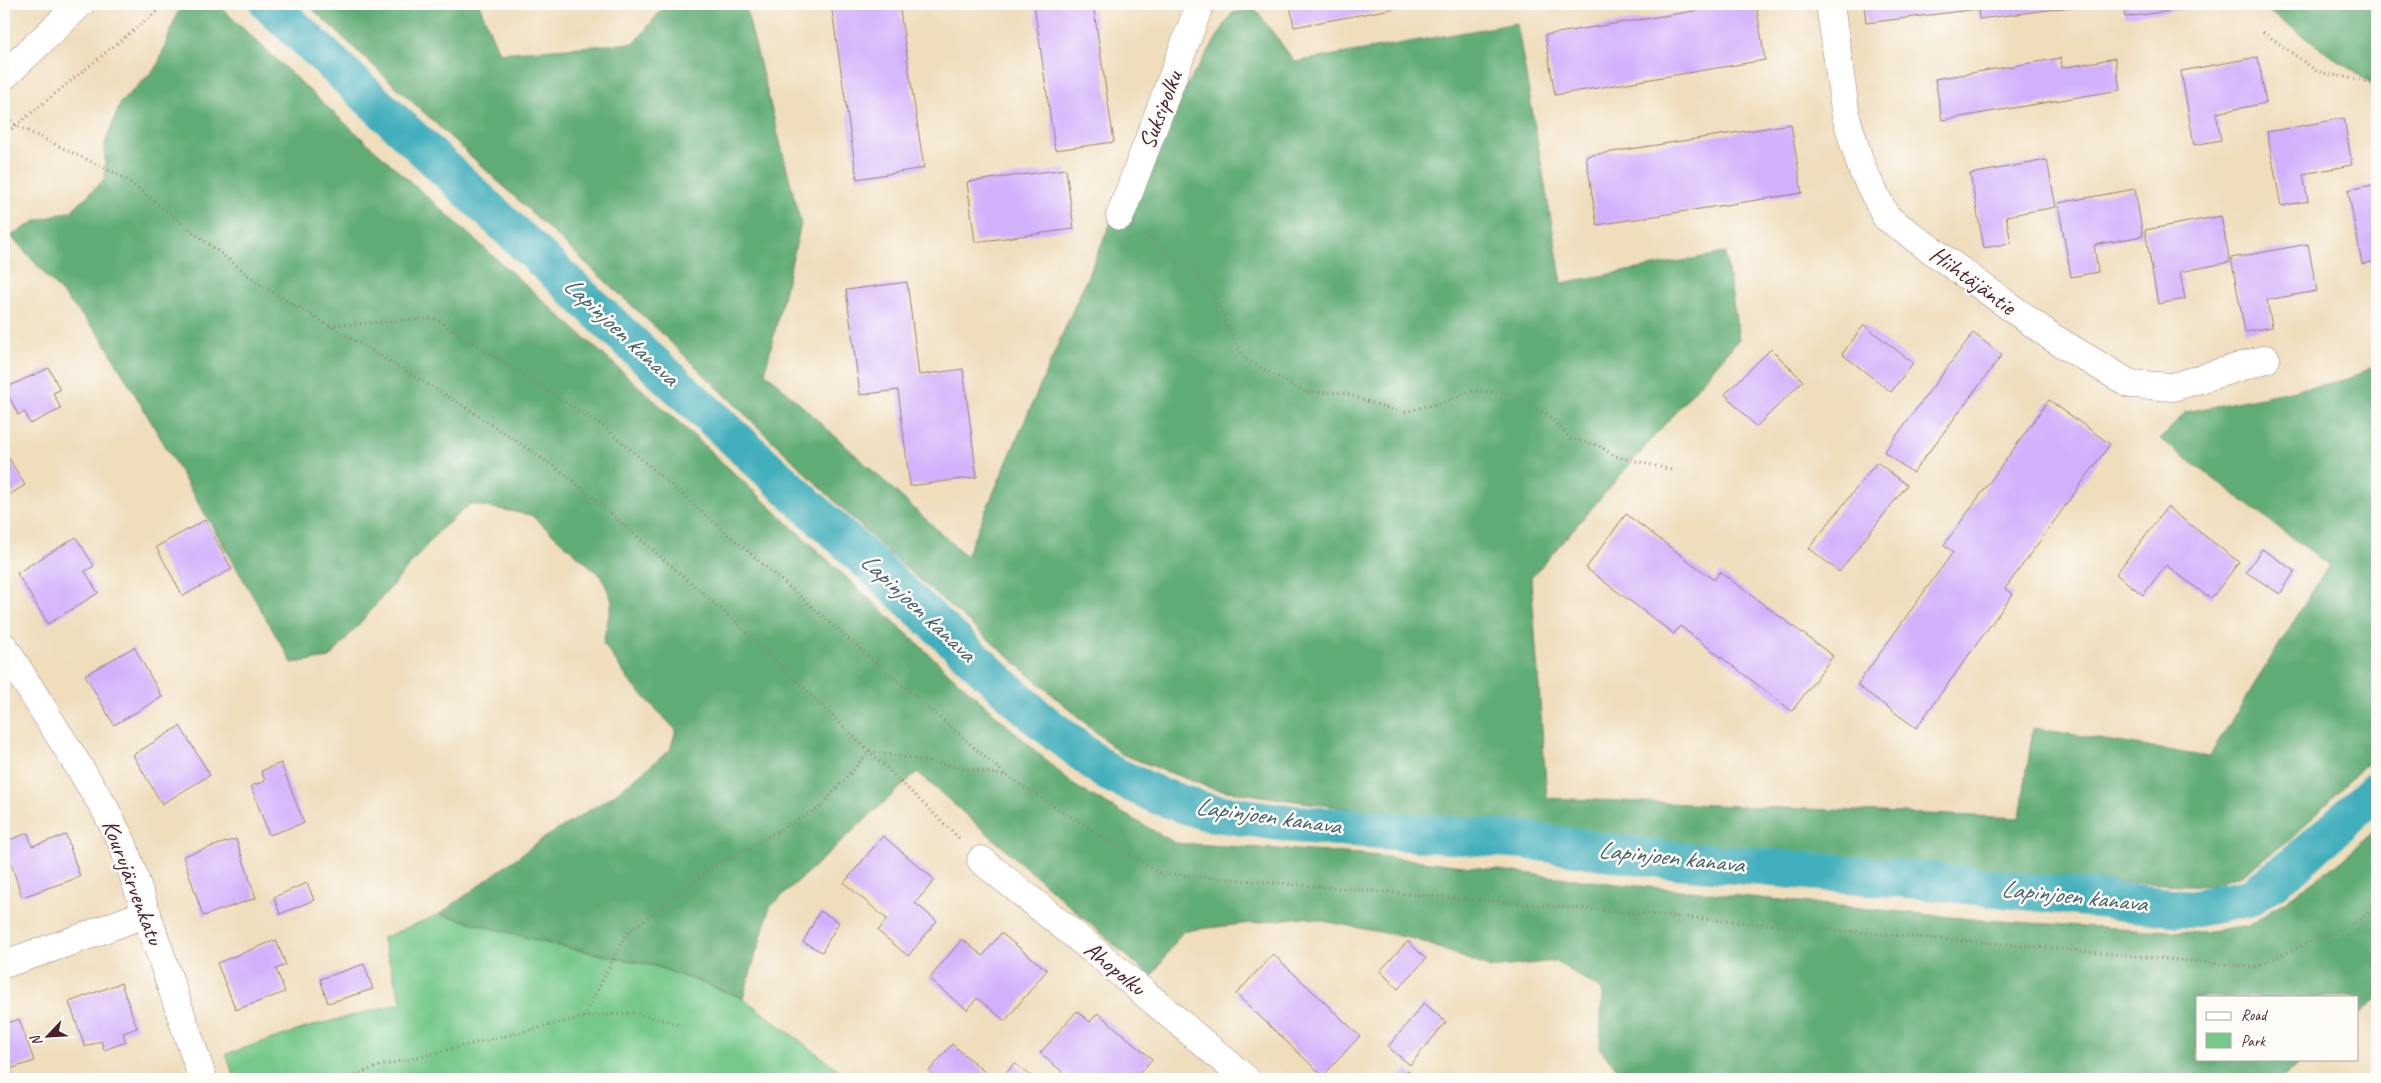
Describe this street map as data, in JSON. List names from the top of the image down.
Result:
{
  "streets": {
    "street": [
      "Suksipolku",
      "Hiihtäjäntie",
      "Kourujärvenkatu",
      "Ahopolku"
    ]
  },
  "water": ["Lapinjoen kanava"],
  "legend": ["Road", "Park"],
  "north": "bottom left"
}
